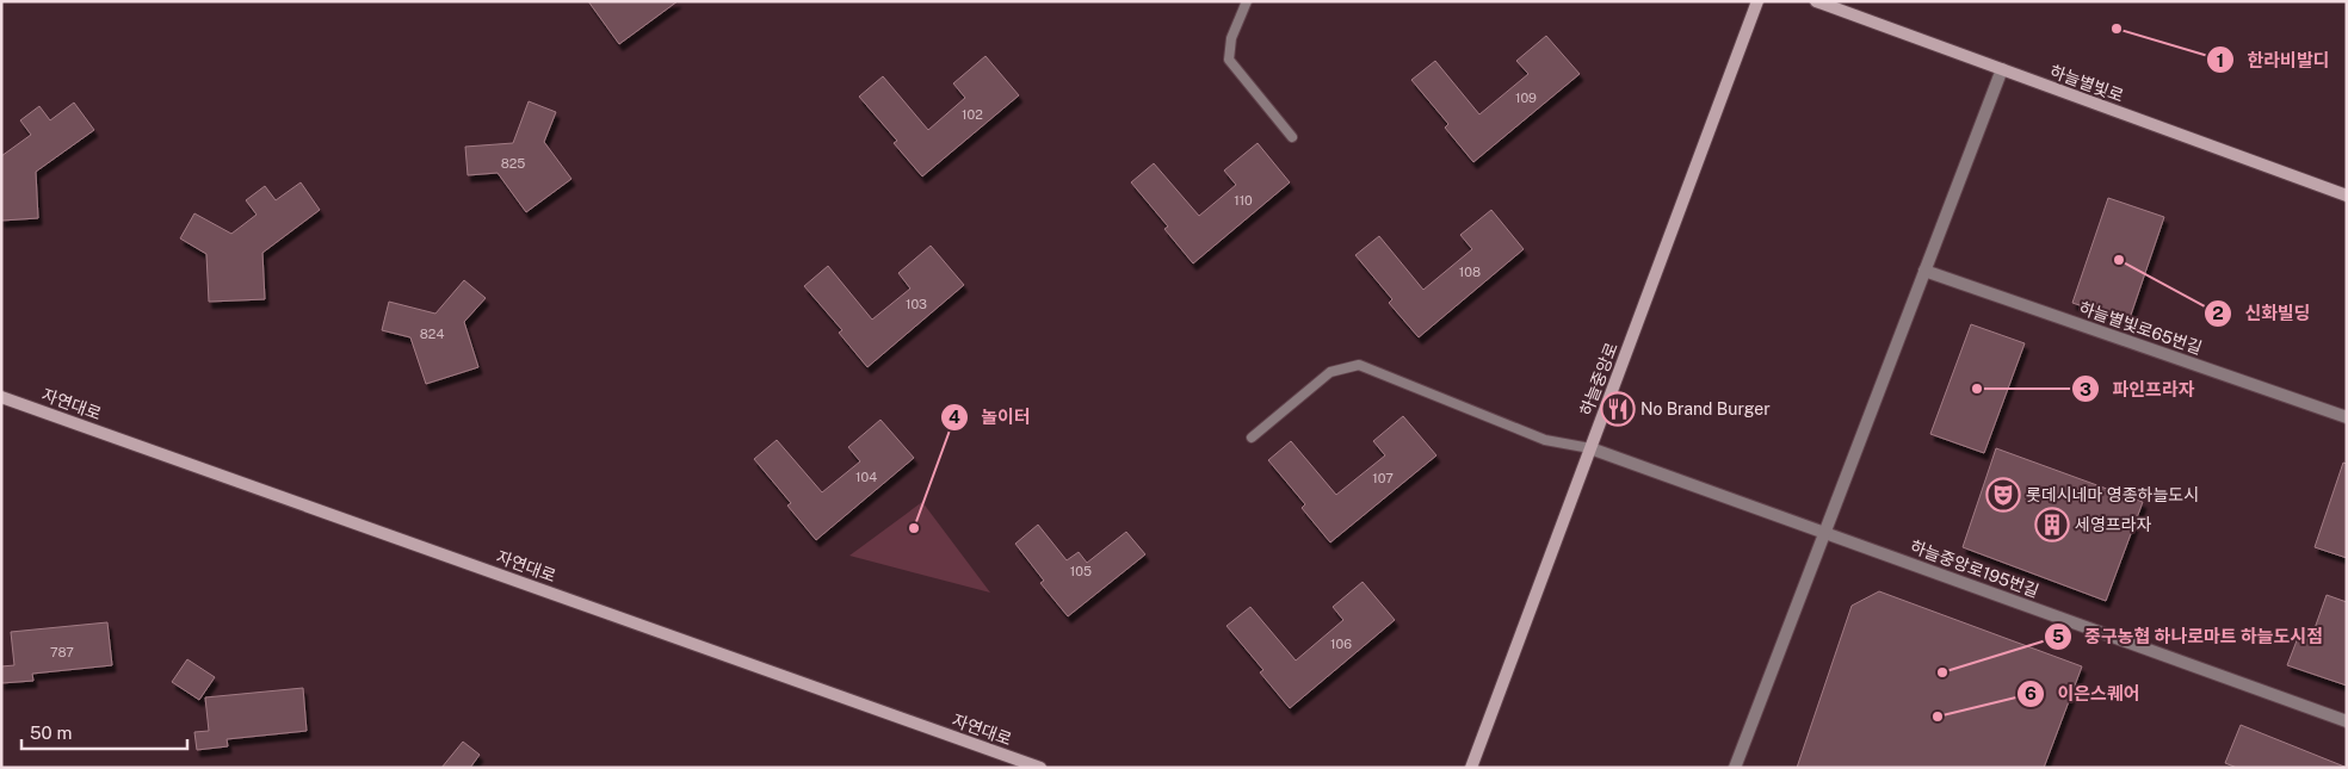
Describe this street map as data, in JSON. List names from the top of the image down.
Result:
{
  "streets": {
    "street": [
      "하늘별빛로",
      "하늘별빛로65번길",
      "하늘중앙로",
      "자연대로",
      "하늘중앙로195번길"
    ]
  },
  "crossings": [
    ["하늘중앙로", "하늘중앙로195번길"]
  ],
  "places": {
    "other": [
      "한라비발디",
      "신화빌딩",
      "파인프라자",
      "놀이터",
      "중구농협 하나로마트 하늘도시점",
      "이은스퀘어"
    ],
    "restaurant": ["No Brand Burger"],
    "theatre": ["롯데시네마 영종하늘도시"],
    "building": ["세영프라자"]
  },
  "house_numbers": [
    "109",
    "102",
    "825",
    "110",
    "108",
    "103",
    "824",
    "104",
    "107",
    "105",
    "106",
    "787"
  ],
  "scale_bar": "50 m"
}
